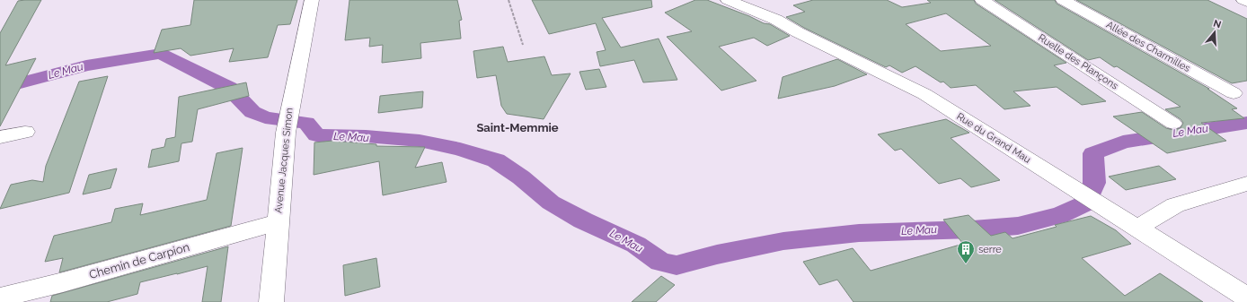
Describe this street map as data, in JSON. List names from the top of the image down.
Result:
{
  "streets": {
    "street": [
      "Allée des Charmilles",
      "Ruelle des Plançons",
      "Rue du Grand Mau",
      "Avenue Jacques Simon",
      "Chemin de Carpion"
    ]
  },
  "crossings": [
    ["Avenue Jacques Simon", "Chemin de Carpion"]
  ],
  "districts": ["Saint-Memmie"],
  "water": ["Le Mau"],
  "places": {
    "building": ["serre"]
  },
  "north": "top"
}
